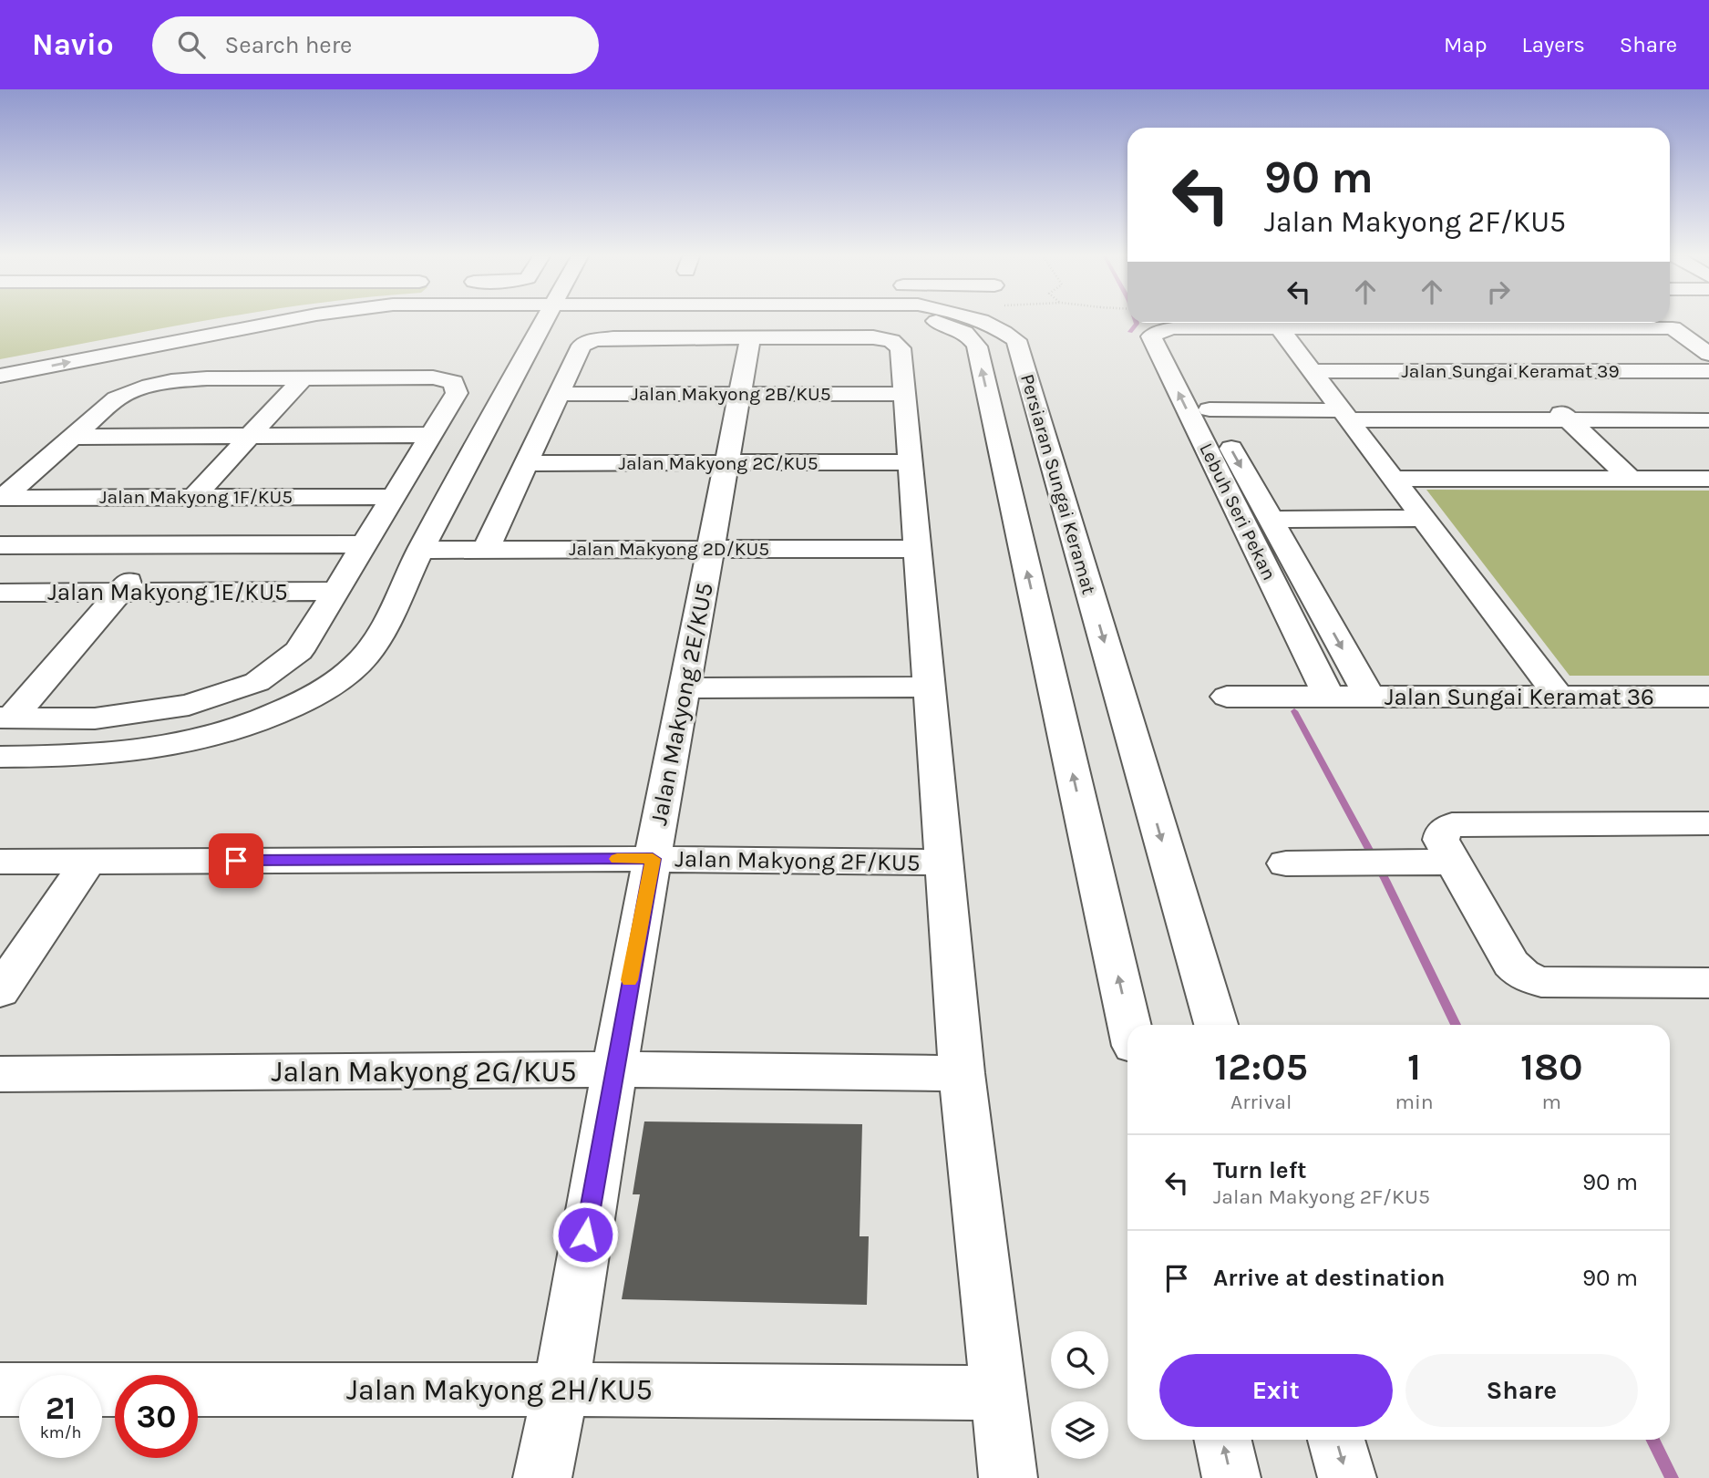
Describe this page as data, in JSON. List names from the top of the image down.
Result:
{
  "streets": {
    "street": [
      "Jalan Sungai Keramat 39",
      "Jalan Makyong 2B/KU5",
      "Jalan Makyong 2C/KU5",
      "Persiaran Sungai Keramat",
      "Jalan Makyong 1F/KU5",
      "Lebuh Seri Pekan",
      "Jalan Makyong 2D/KU5",
      "Jalan Makyong 1E/KU5",
      "Jalan Sungai Keramat 36",
      "Jalan Makyong 2E/KU5",
      "Jalan Makyong 2F/KU5",
      "Jalan Makyong 2G/KU5",
      "Jalan Makyong 2H/KU5"
    ]
  },
  "crossings": [
    ["Jalan Makyong 2B/KU5", "Jalan Makyong 2E/KU5"],
    ["Jalan Makyong 2C/KU5", "Jalan Makyong 2E/KU5"],
    ["Lebuh Seri Pekan", "Jalan Sungai Keramat 36"],
    ["Jalan Makyong 2D/KU5", "Jalan Makyong 2E/KU5"],
    ["Jalan Makyong 2E/KU5", "Jalan Makyong 2F/KU5"],
    ["Jalan Makyong 2E/KU5", "Jalan Makyong 2G/KU5"],
    ["Jalan Makyong 2E/KU5", "Jalan Makyong 2H/KU5"]
  ],
  "page": {
    "header": "Navio",
    "search": "Search here",
    "nav": ["Map", "Layers", "Share"],
    "turn": ["90 m", "Jalan Makyong 2F/KU5"],
    "eta": [
      "12:05",
      "Arrival",
      "1",
      "min",
      "180",
      "m"
    ],
    "list": [
      {
        "name": "Turn left",
        "note": "Jalan Makyong 2F/KU5",
        "value": "90 m"
      },
      {
        "name": "Arrive at destination",
        "value": "90 m"
      }
    ],
    "buttons": ["Exit", "Share"],
    "speed": "21 km/h",
    "limit": "30"
  }
}
